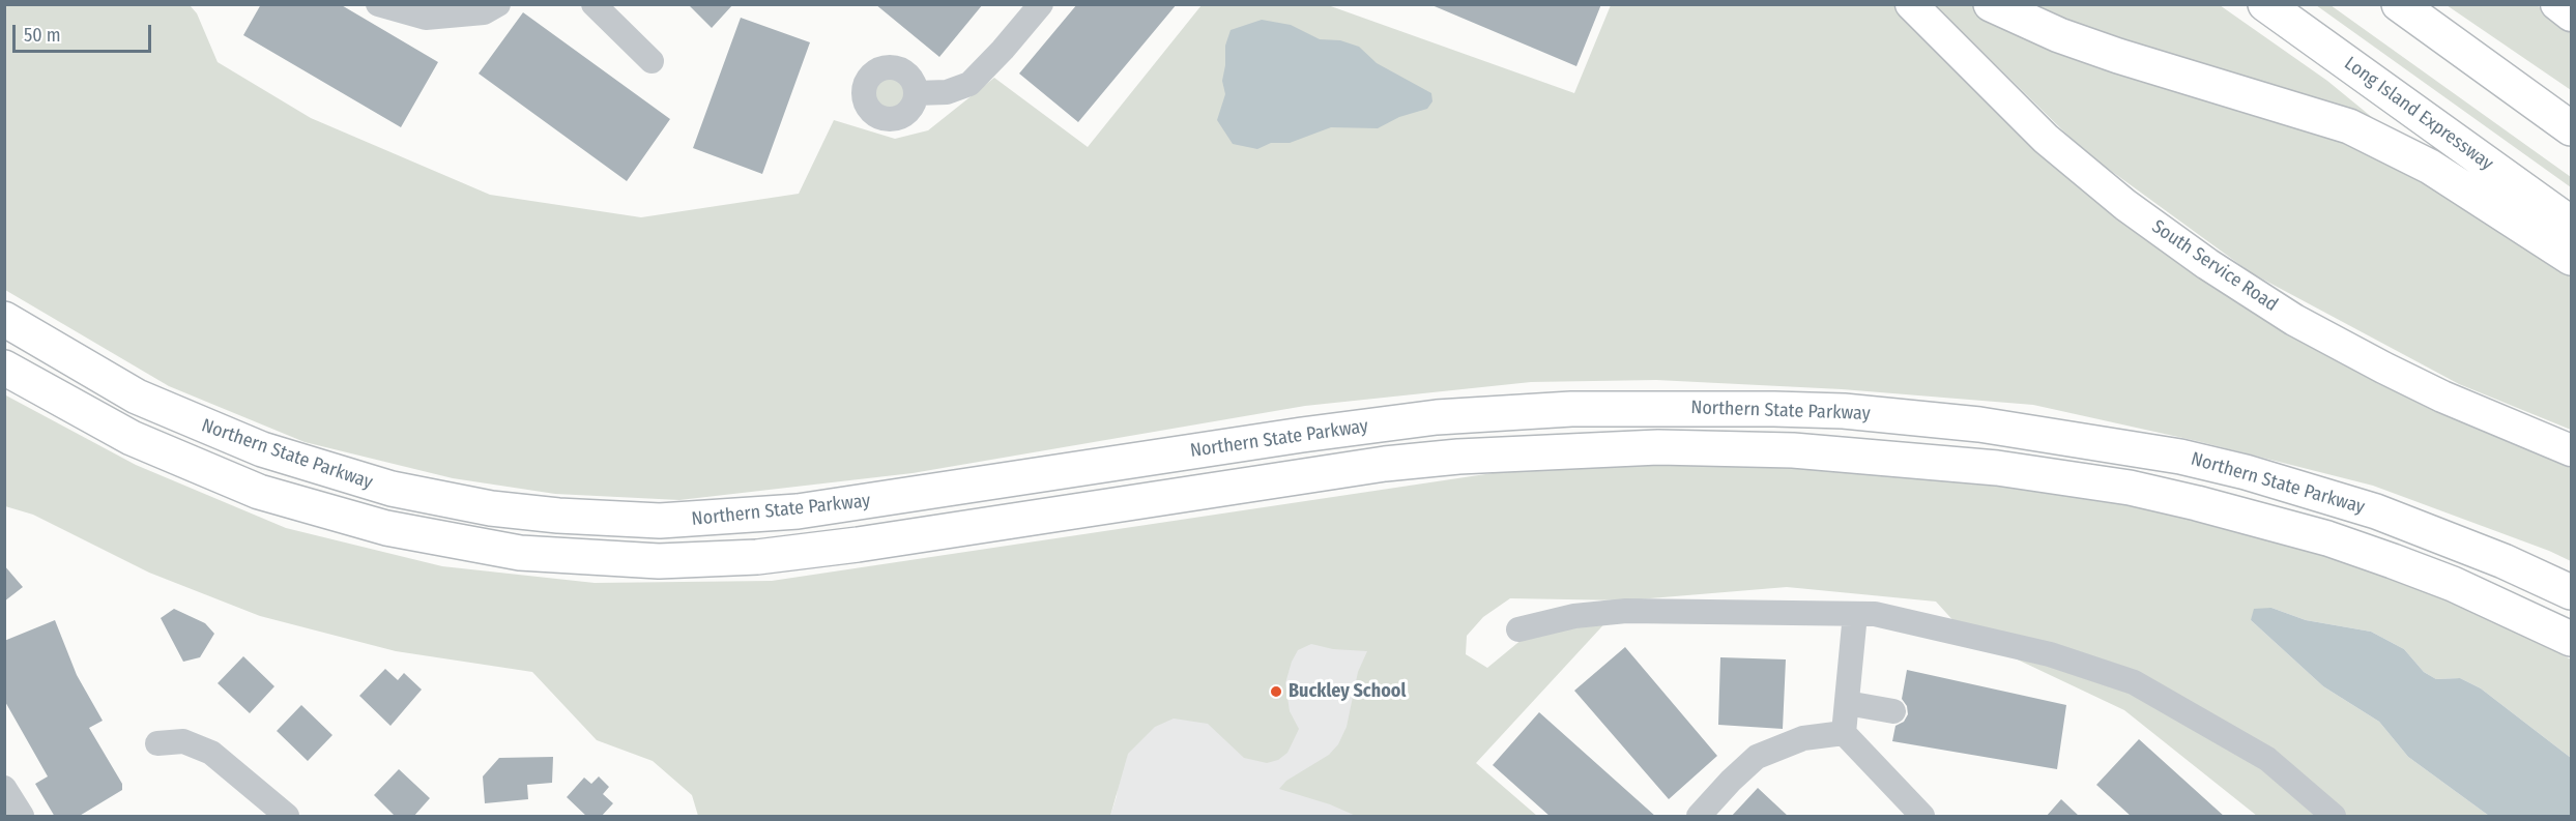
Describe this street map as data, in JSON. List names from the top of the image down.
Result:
{
  "streets": {
    "highway": ["Long Island Expressway", "Northern State Parkway"],
    "main road": ["South Service Road"]
  },
  "places": ["Buckley School"],
  "scale_bar": "50 m"
}
